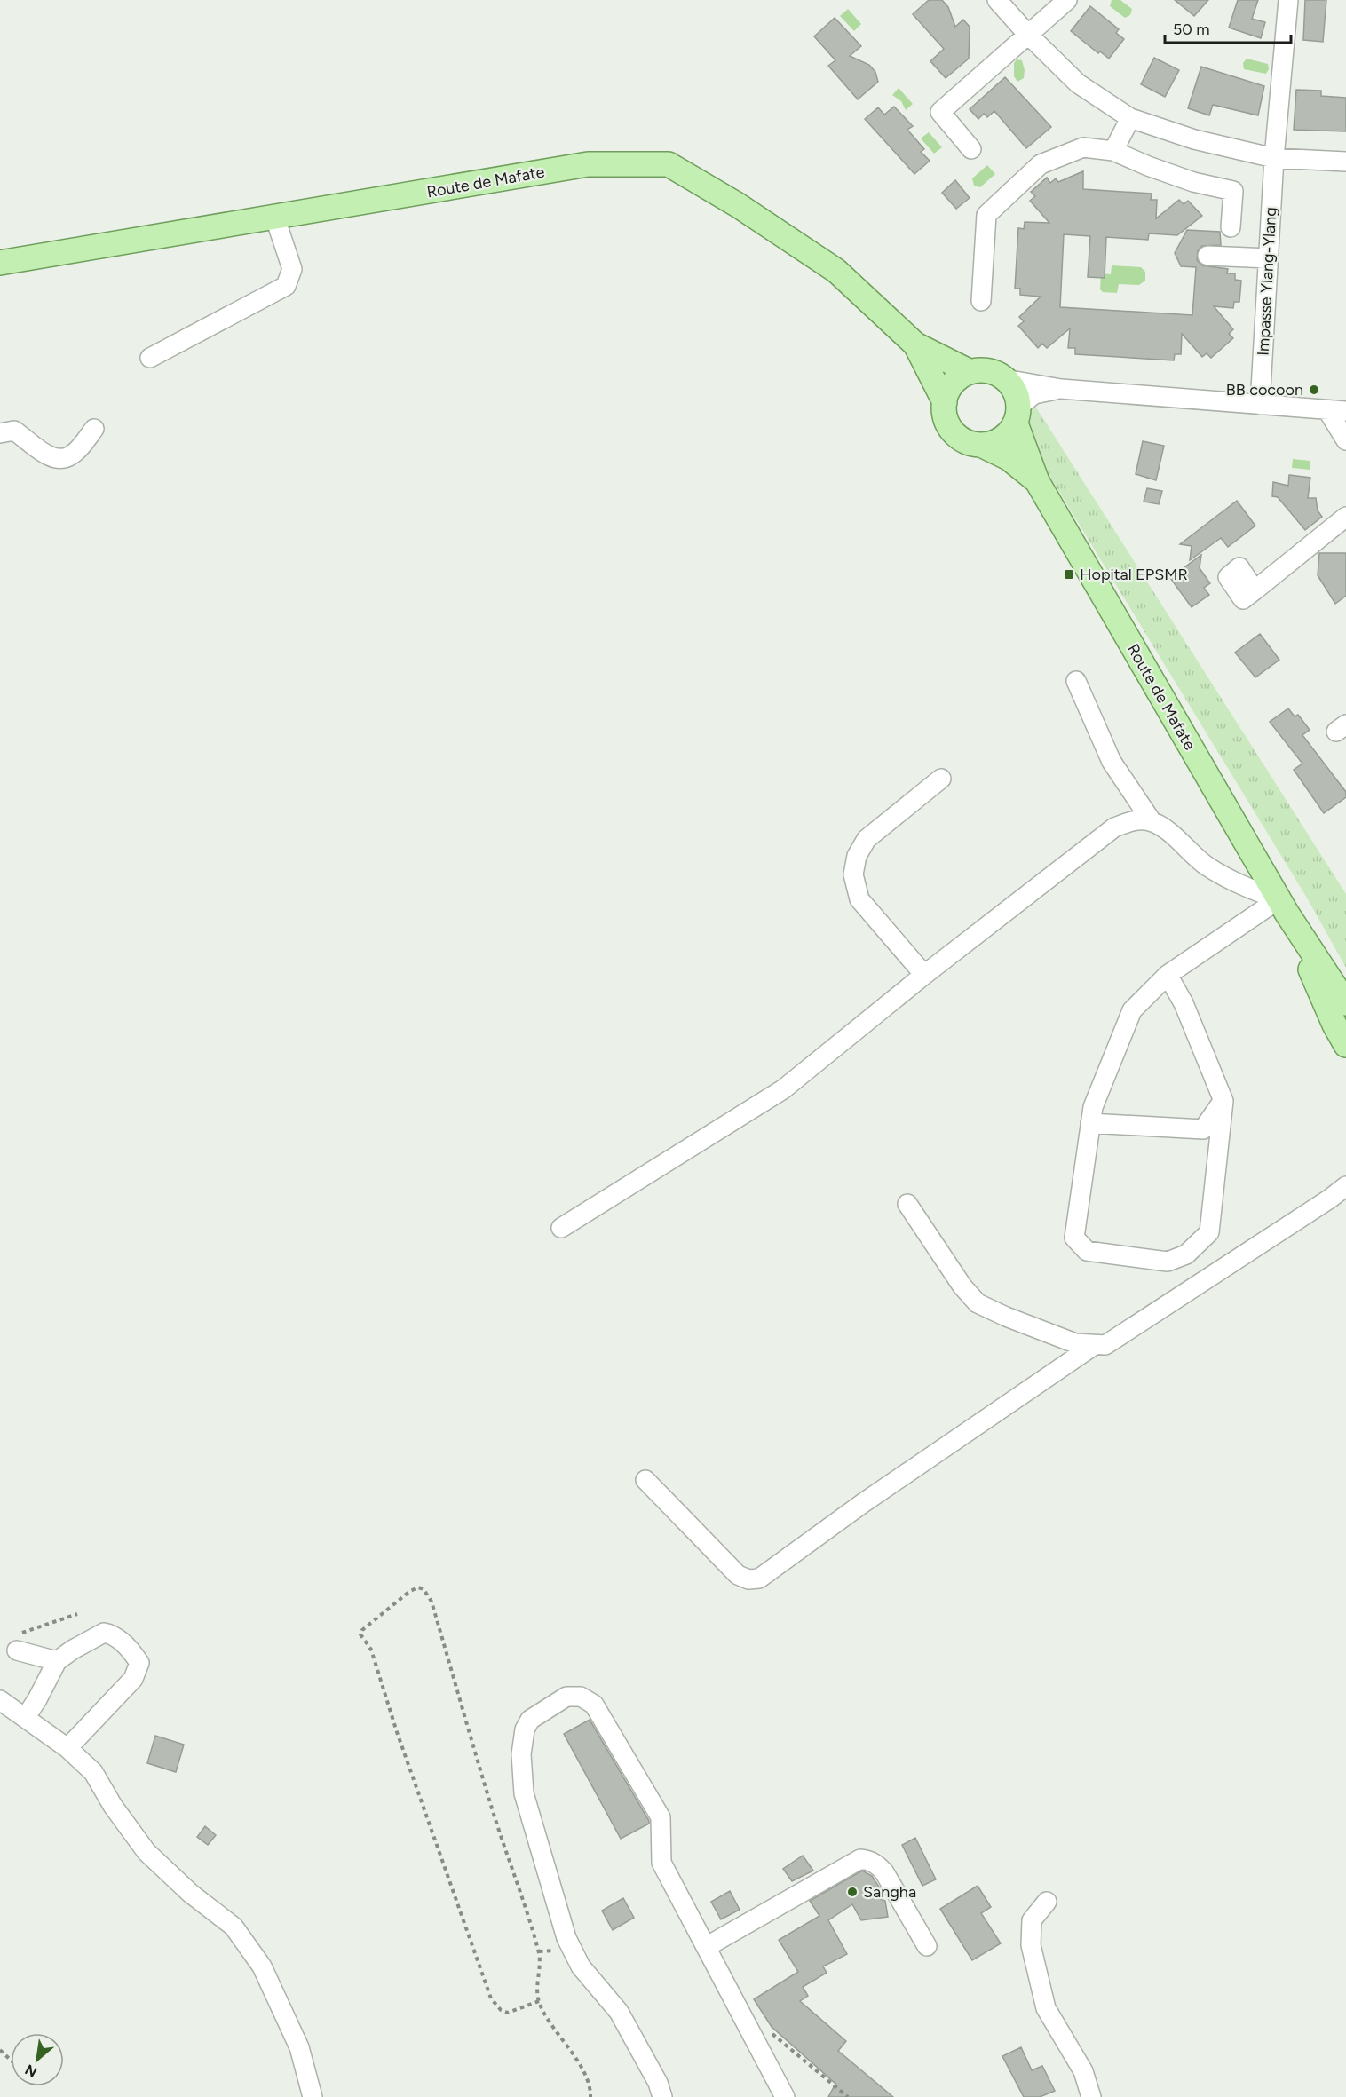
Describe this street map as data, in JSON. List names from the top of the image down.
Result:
{
  "streets": {
    "main road": ["Route de Mafate"],
    "street": ["Impasse Ylang-Ylang"]
  },
  "places": {
    "other": ["BB cocoon", "Sangha"],
    "transit": ["Hopital EPSMR"]
  },
  "scale_bar": "50 m",
  "north": "bottom left"
}
